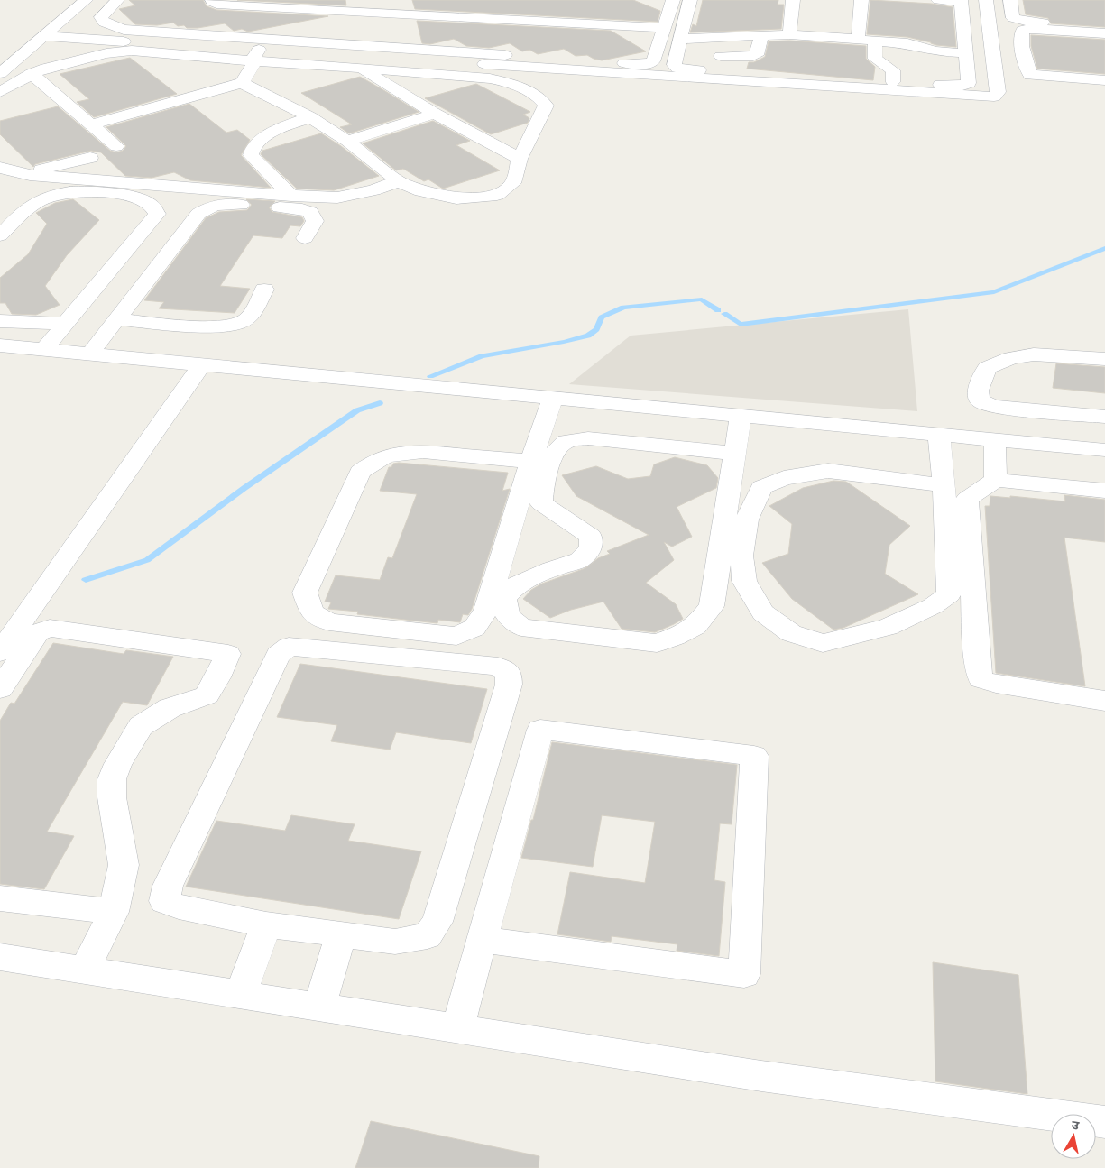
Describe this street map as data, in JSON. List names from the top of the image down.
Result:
{
  "north": "top"
}
